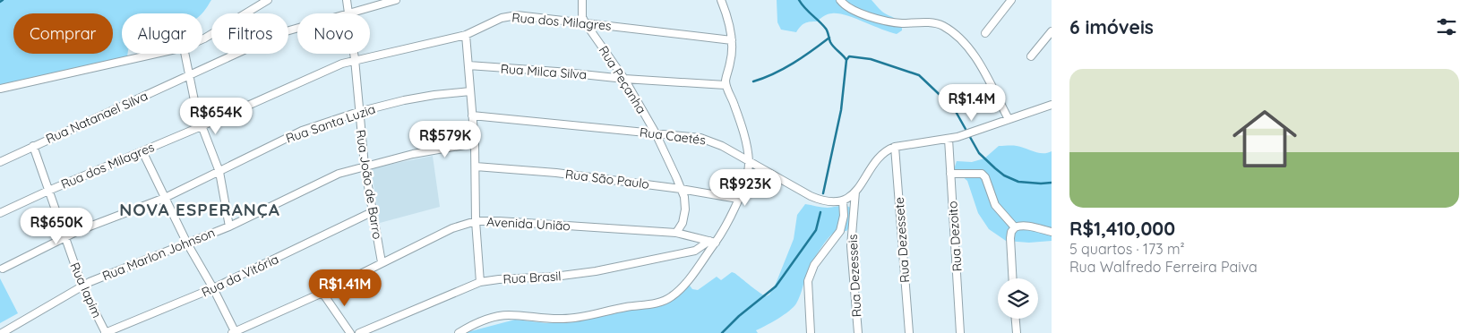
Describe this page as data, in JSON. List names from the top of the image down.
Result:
{
  "streets": {
    "street": [
      "Rua dos Milagres",
      "Rua Milca Silva",
      "Rua Peçanha",
      "Rua Natanael Silva",
      "Rua Santa Luzia",
      "Rua Caetés",
      "Rua São Paulo",
      "Rua João de Barro",
      "Avenida União",
      "Rua Dezoito",
      "Rua Dezessete",
      "Rua Marlon Johnson",
      "Rua da Vitória",
      "Rua Dezesseis",
      "Rua Brasil",
      "Rua Iapim"
    ]
  },
  "crossings": [
    ["Rua dos Milagres", "Rua Peçanha"],
    ["Rua dos Milagres", "Rua João de Barro"],
    ["Rua dos Milagres", "Rua Iapim"],
    ["Rua Milca Silva", "Rua Peçanha"],
    ["Rua Peçanha", "Rua Caetés"],
    ["Rua Peçanha", "Rua São Paulo"],
    ["Rua Peçanha", "Avenida União"],
    ["Rua Natanael Silva", "Rua João de Barro"],
    ["Rua Natanael Silva", "Rua Iapim"],
    ["Rua Santa Luzia", "Rua João de Barro"],
    ["Rua Santa Luzia", "Rua Iapim"],
    ["Rua João de Barro", "Avenida União"],
    ["Rua João de Barro", "Rua Marlon Johnson"],
    ["Rua João de Barro", "Rua da Vitória"],
    ["Avenida União", "Rua Brasil"],
    ["Rua Marlon Johnson", "Rua Iapim"],
    ["Rua da Vitória", "Rua Iapim"]
  ],
  "districts": ["NOVA ESPERANÇA"],
  "page": {
    "heading": "6 imóveis",
    "chip": [
      "Comprar",
      "Alugar",
      "Filtros",
      "Novo"
    ],
    "list": [
      {
        "name": "R$1,410,000",
        "note": "5 quartos · 173 m² · Rua Walfredo Ferreira Paiva"
      }
    ],
    "price": [
      "R$1.4M",
      "R$654K",
      "R$579K",
      "R$923K",
      "R$650K",
      "R$1.41M"
    ]
  }
}
